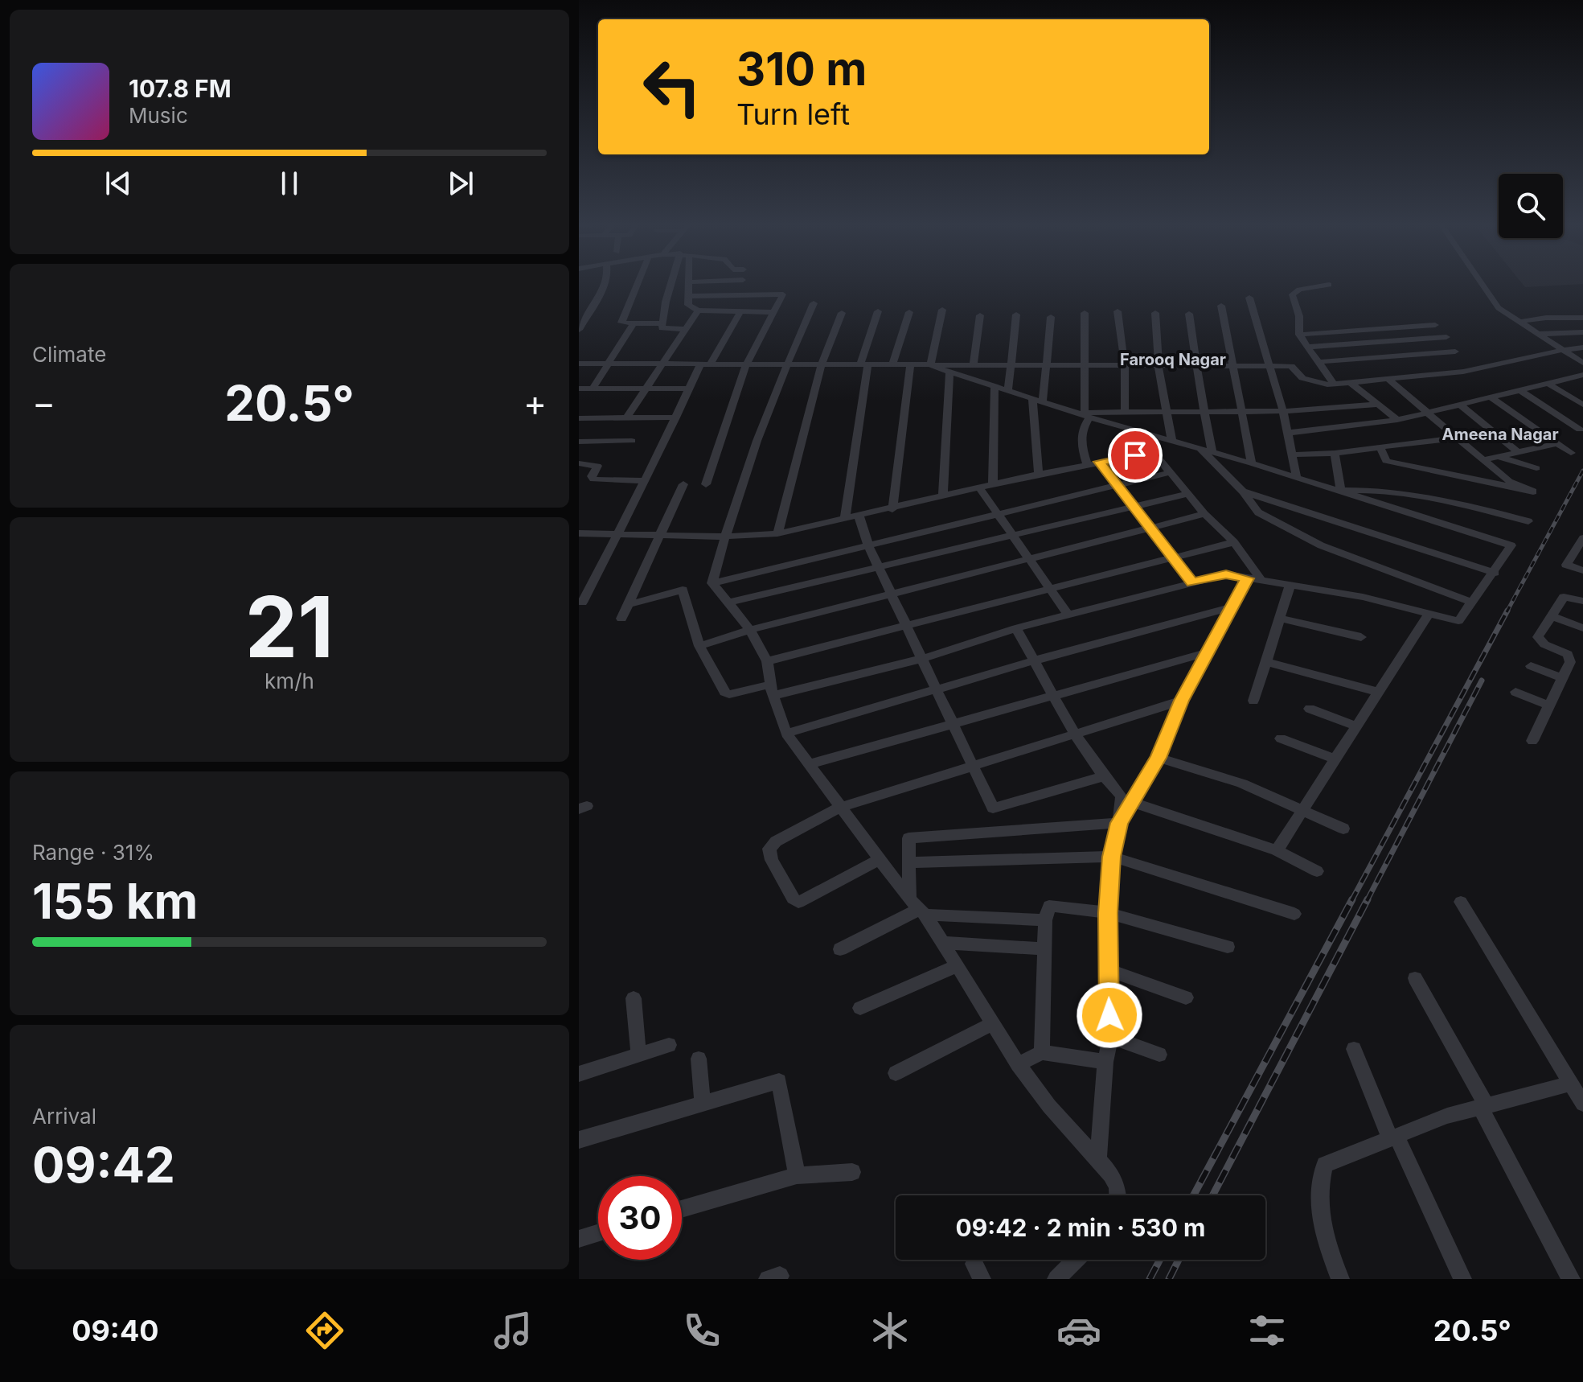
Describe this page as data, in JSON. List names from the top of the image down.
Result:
{
  "districts": ["Farooq Nagar", "Ameena Nagar"],
  "page": {
    "turn": ["310 m", "Turn left"],
    "song": ["107.8 FM", "Music"],
    "tile": [
      "Climate",
      ["21", "km/h"],
      ["Range · 31%", "155 km"],
      ["Arrival", "09:42"]
    ],
    "heat": ["−", "20.5°", "+"],
    "limit": "30",
    "trip": "09:42 · 2 min · 530 m",
    "tabs": ["09:40", "20.5°"]
  }
}
